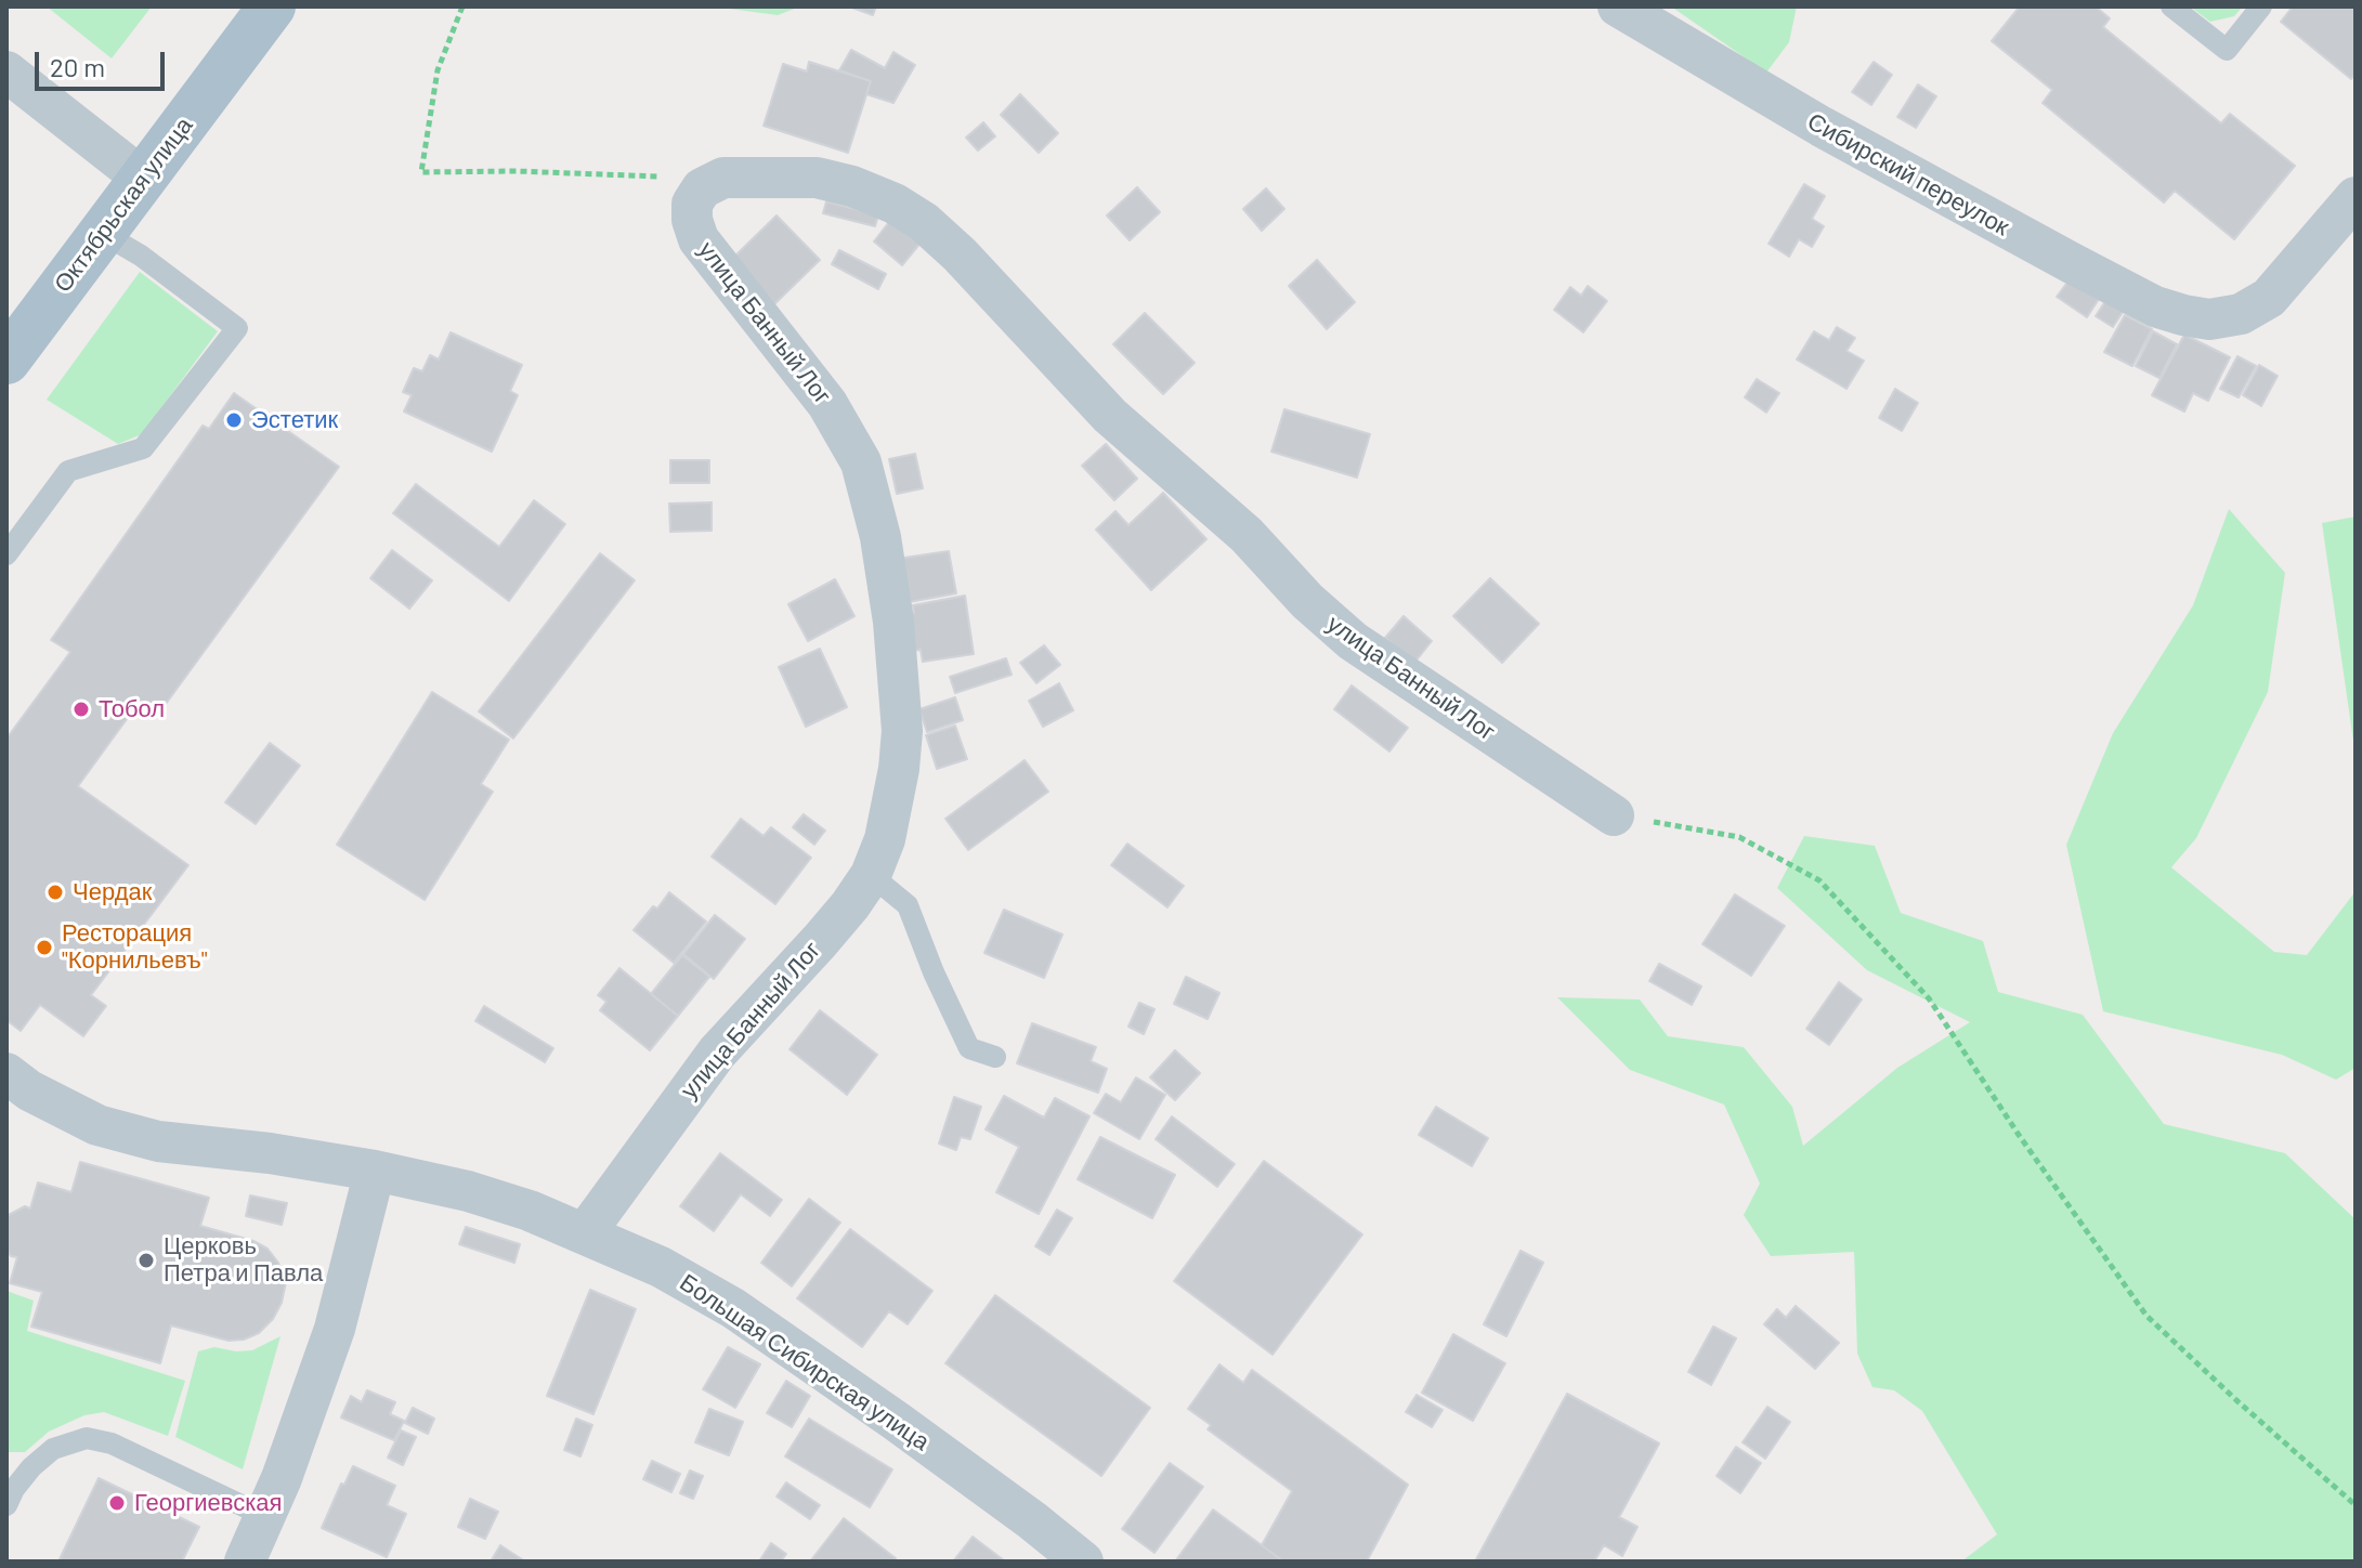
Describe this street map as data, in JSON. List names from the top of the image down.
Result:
{
  "streets": {
    "main road": ["Октябрьская улица"],
    "street": ["Сибирский переулок", "улица Банный Лог", "Большая Сибирская улица"]
  },
  "crossings": [
    ["улица Банный Лог", "Большая Сибирская улица"]
  ],
  "places": [
    "Эстетик",
    "Тобол",
    "Чердак",
    "Ресторация \"Корнильевъ\"",
    "Церковь Петра и Павла",
    "Георгиевская"
  ],
  "scale_bar": "20 m"
}
